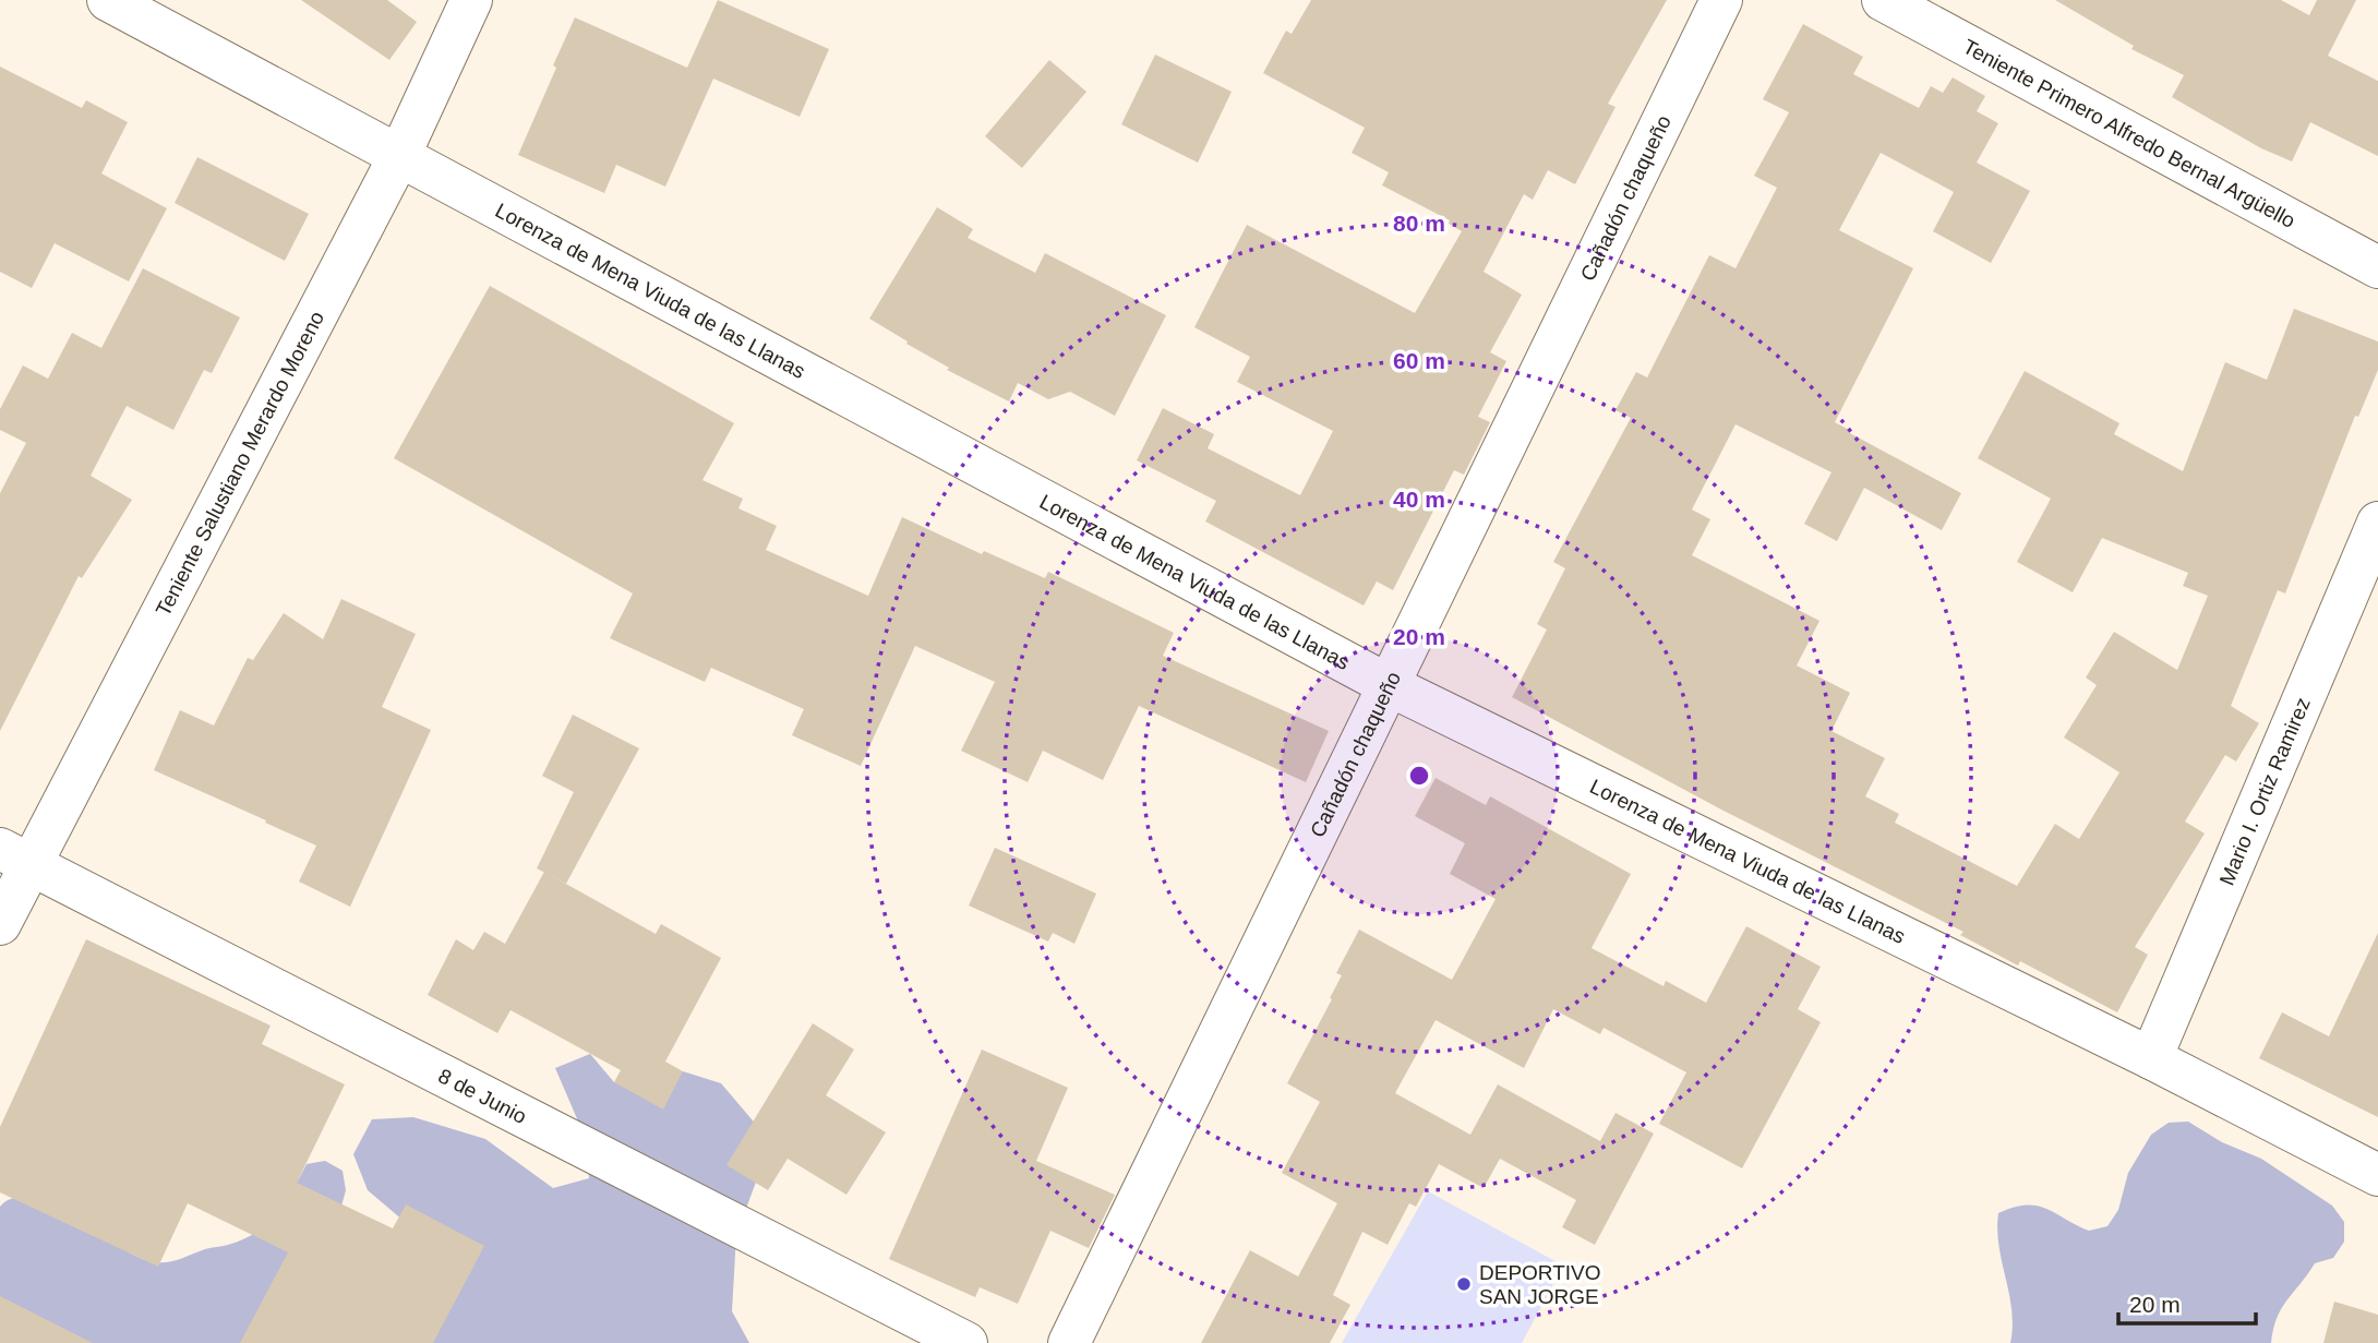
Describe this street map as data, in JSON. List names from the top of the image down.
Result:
{
  "streets": {
    "street": [
      "Teniente Primero Alfredo Bernal Argüello",
      "Cañadón chaqueño",
      "Lorenza de Mena Viuda de las Llanas",
      "Teniente Salustiano Merardo Moreno",
      "Mario I. Ortiz Ramirez",
      "8 de Junio"
    ]
  },
  "crossings": [
    ["Cañadón chaqueño", "Lorenza de Mena Viuda de las Llanas"],
    ["Lorenza de Mena Viuda de las Llanas", "Teniente Salustiano Merardo Moreno"],
    ["Lorenza de Mena Viuda de las Llanas", "Mario I. Ortiz Ramirez"],
    ["Teniente Salustiano Merardo Moreno", "8 de Junio"]
  ],
  "places": ["DEPORTIVO SAN JORGE"],
  "scale_bar": "20 m",
  "rings": [
    "80 m",
    "60 m",
    "40 m",
    "20 m"
  ]
}
